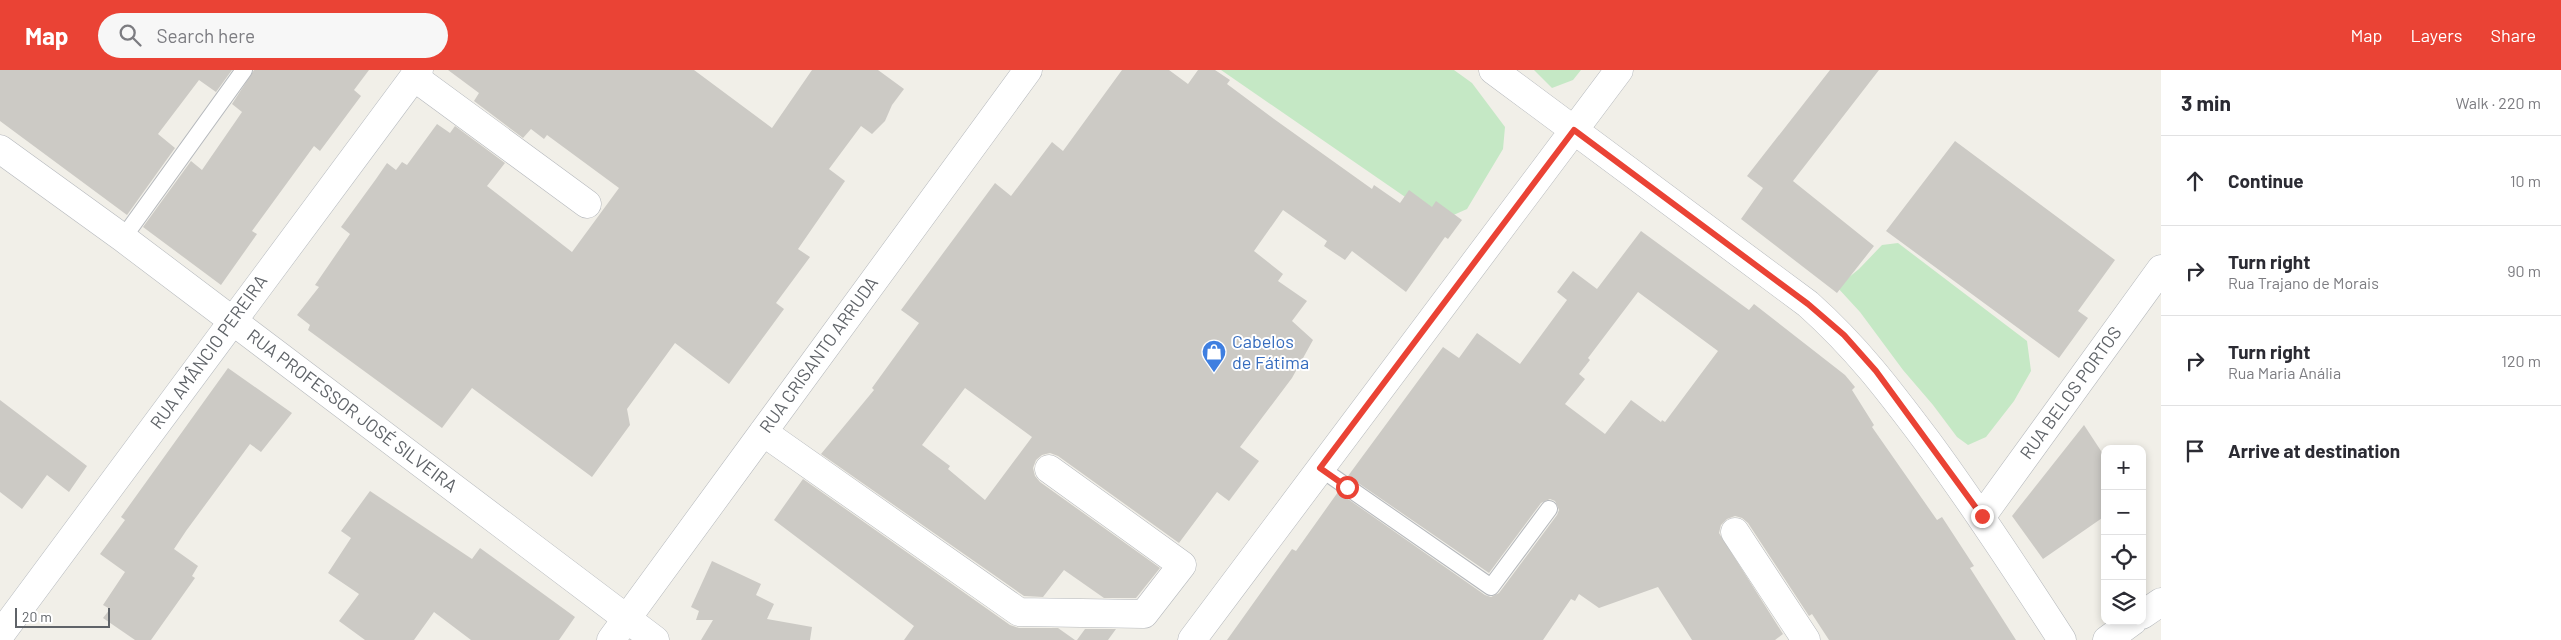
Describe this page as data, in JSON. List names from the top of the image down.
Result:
{
  "streets": {
    "street": [
      "RUA AMÂNCIO PEREIRA",
      "RUA CRISANTO ARRUDA",
      "RUA BELOS PORTOS",
      "RUA PROFESSOR JOSÉ SILVEIRA"
    ]
  },
  "crossings": [
    ["RUA AMÂNCIO PEREIRA", "RUA PROFESSOR JOSÉ SILVEIRA"],
    ["RUA CRISANTO ARRUDA", "RUA PROFESSOR JOSÉ SILVEIRA"]
  ],
  "places": {
    "shop": ["Cabelos de Fátima"]
  },
  "scale_bar": "20 m",
  "page": {
    "header": "Map",
    "search": "Search here",
    "nav": ["Map", "Layers", "Share"],
    "heading": ["3 min", "Walk · 220 m"],
    "list": [
      ["Continue", "10 m"],
      ["Turn right", "Rua Trajano de Morais", "90 m"],
      ["Turn right", "Rua Maria Anália", "120 m"],
      "Arrive at destination"
    ],
    "map_buttons": ["+", "−"],
    "scale": "20 m"
  }
}
